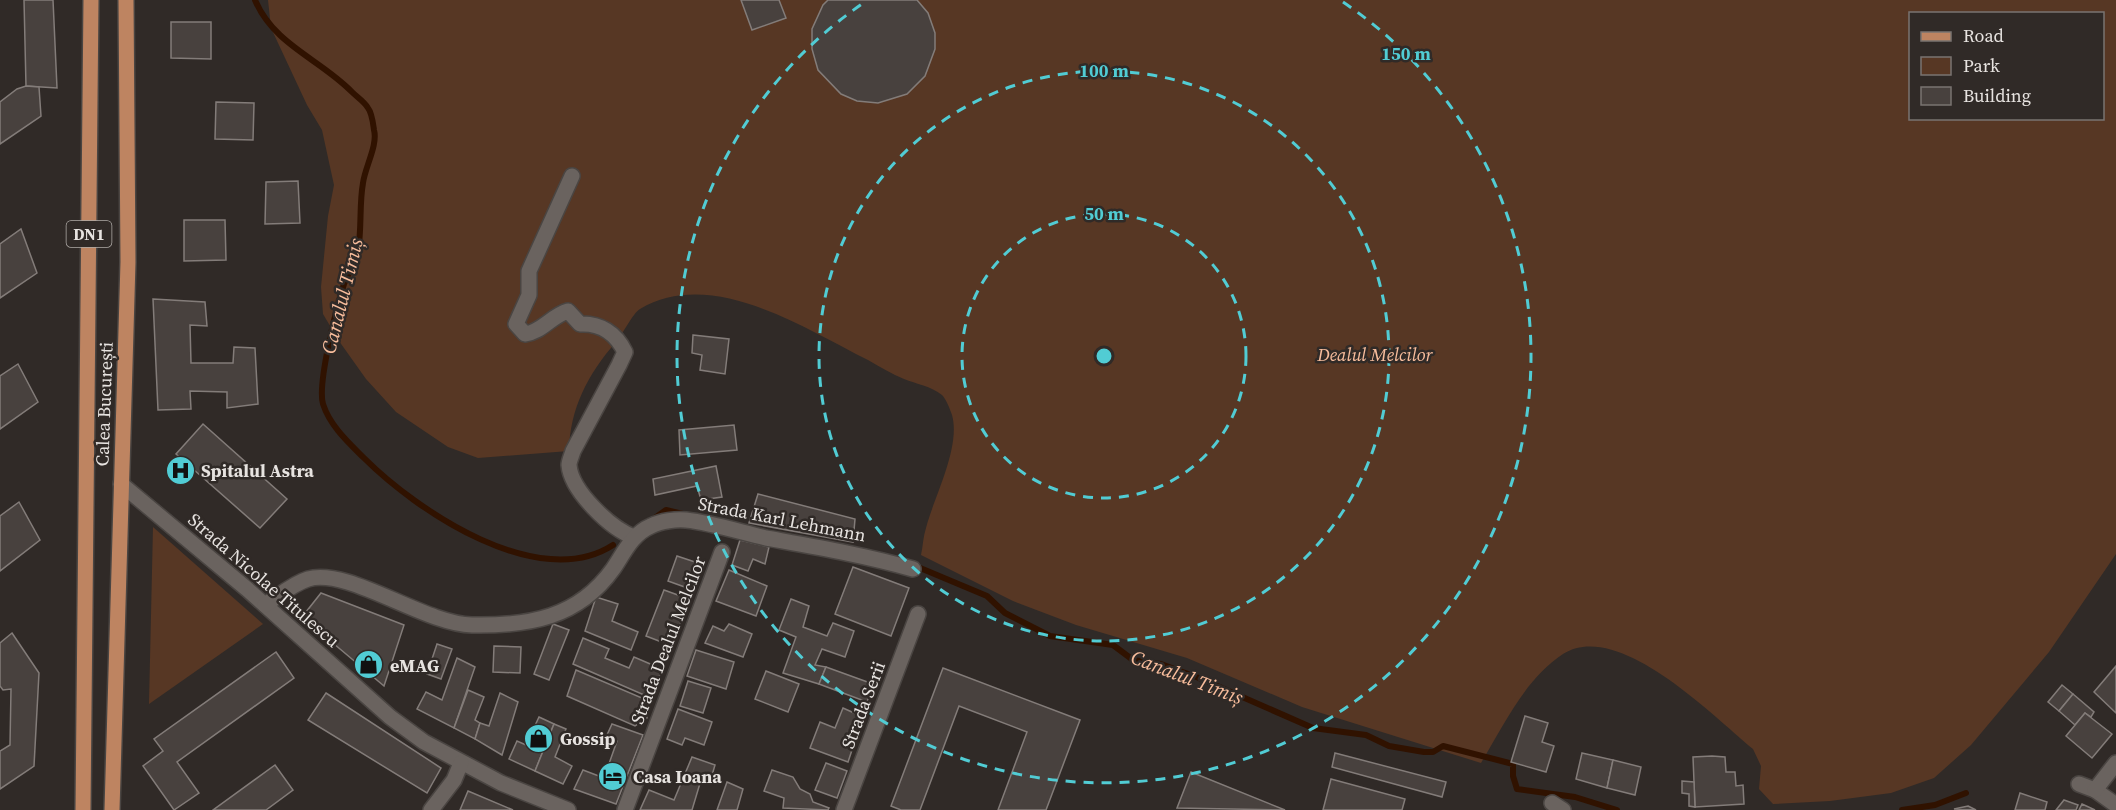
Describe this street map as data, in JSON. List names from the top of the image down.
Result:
{
  "streets": {
    "main road": ["DN1", "Calea București"],
    "street": [
      "Strada Karl Lehmann",
      "Strada Nicolae Titulescu",
      "Strada Dealul Melcilor",
      "Strada Serii"
    ]
  },
  "crossings": [
    ["Calea București", "Strada Nicolae Titulescu"],
    ["Strada Karl Lehmann", "Strada Nicolae Titulescu"]
  ],
  "water": ["Canalul Timiș"],
  "parks": ["Dealul Melcilor"],
  "places": {
    "hospital": ["Spitalul Astra"],
    "shop": ["eMAG", "Gossip"],
    "hotel": ["Casa Ioana"]
  },
  "legend": ["Road", "Park", "Building"],
  "rings": ["150 m", "100 m", "50 m"]
}
